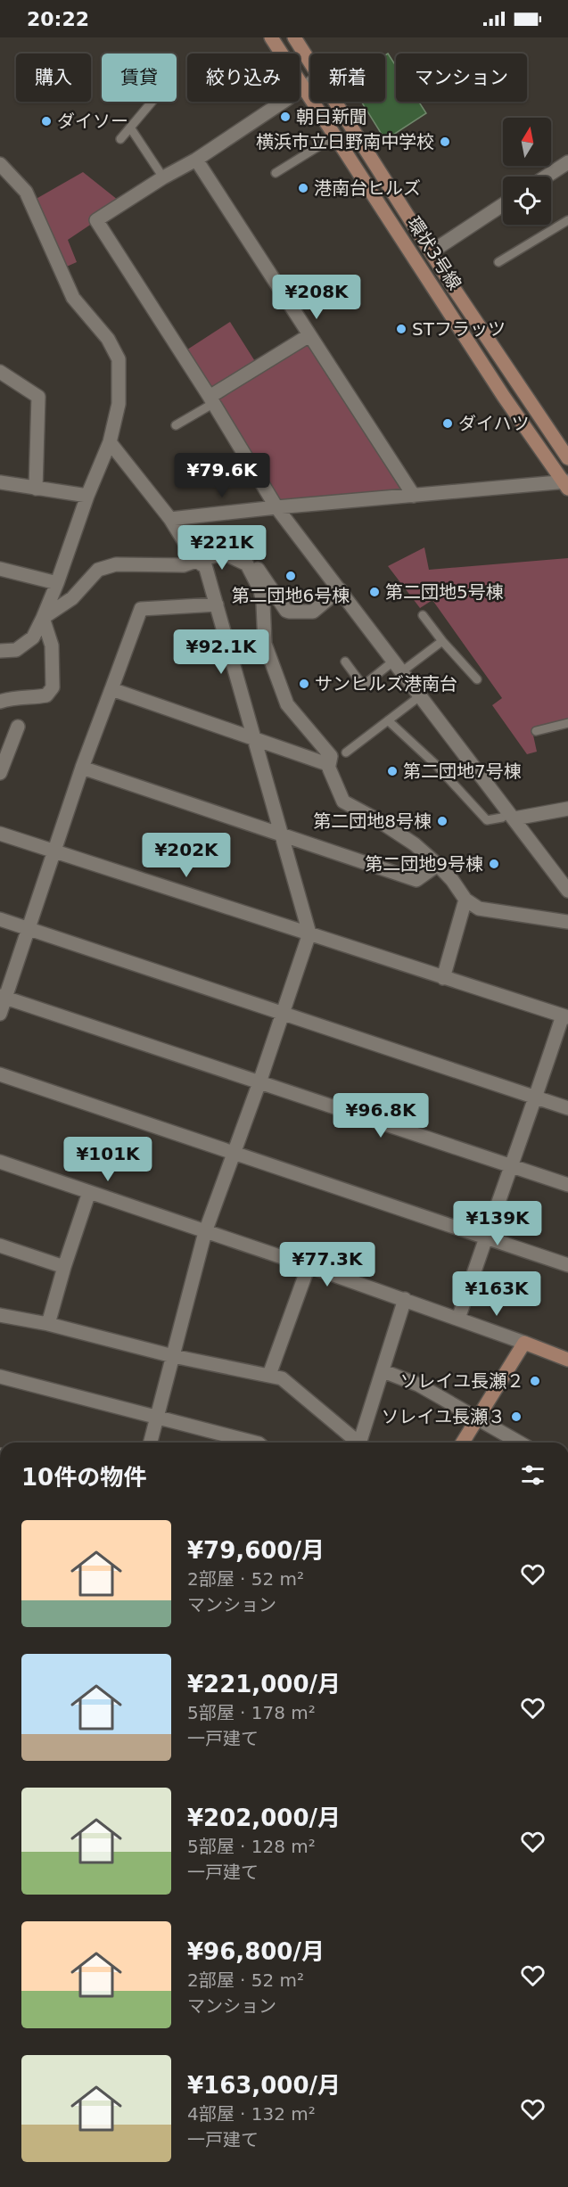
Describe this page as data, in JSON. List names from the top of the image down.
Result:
{
  "streets": {
    "street": ["環状3号線"]
  },
  "places": [
    "朝日新聞",
    "ダイソー",
    "横浜市立日野南中学校",
    "港南台ヒルズ",
    "STフラッツ",
    "ダイハツ",
    "第二団地6号棟",
    "第二団地5号棟",
    "サンヒルズ港南台",
    "第二団地7号棟",
    "第二団地8号棟",
    "第二団地9号棟",
    "ソレイユ長瀬２",
    "ソレイユ長瀬３"
  ],
  "north": "top",
  "page": {
    "status": "20:22",
    "chip": [
      "購入",
      "賃貸",
      "絞り込み",
      "新着",
      "マンション"
    ],
    "price": [
      "¥208K",
      "¥79.6K",
      "¥221K",
      "¥92.1K",
      "¥202K",
      "¥96.8K",
      "¥101K",
      "¥139K",
      "¥77.3K",
      "¥163K"
    ],
    "heading": "10件の物件",
    "list": [
      {
        "name": "¥79,600/月",
        "note": "2部屋 · 52 m² · マンション"
      },
      {
        "name": "¥221,000/月",
        "note": "5部屋 · 178 m² · 一戸建て"
      },
      {
        "name": "¥202,000/月",
        "note": "5部屋 · 128 m² · 一戸建て"
      },
      {
        "name": "¥96,800/月",
        "note": "2部屋 · 52 m² · マンション"
      },
      {
        "name": "¥163,000/月",
        "note": "4部屋 · 132 m² · 一戸建て"
      }
    ]
  }
}
